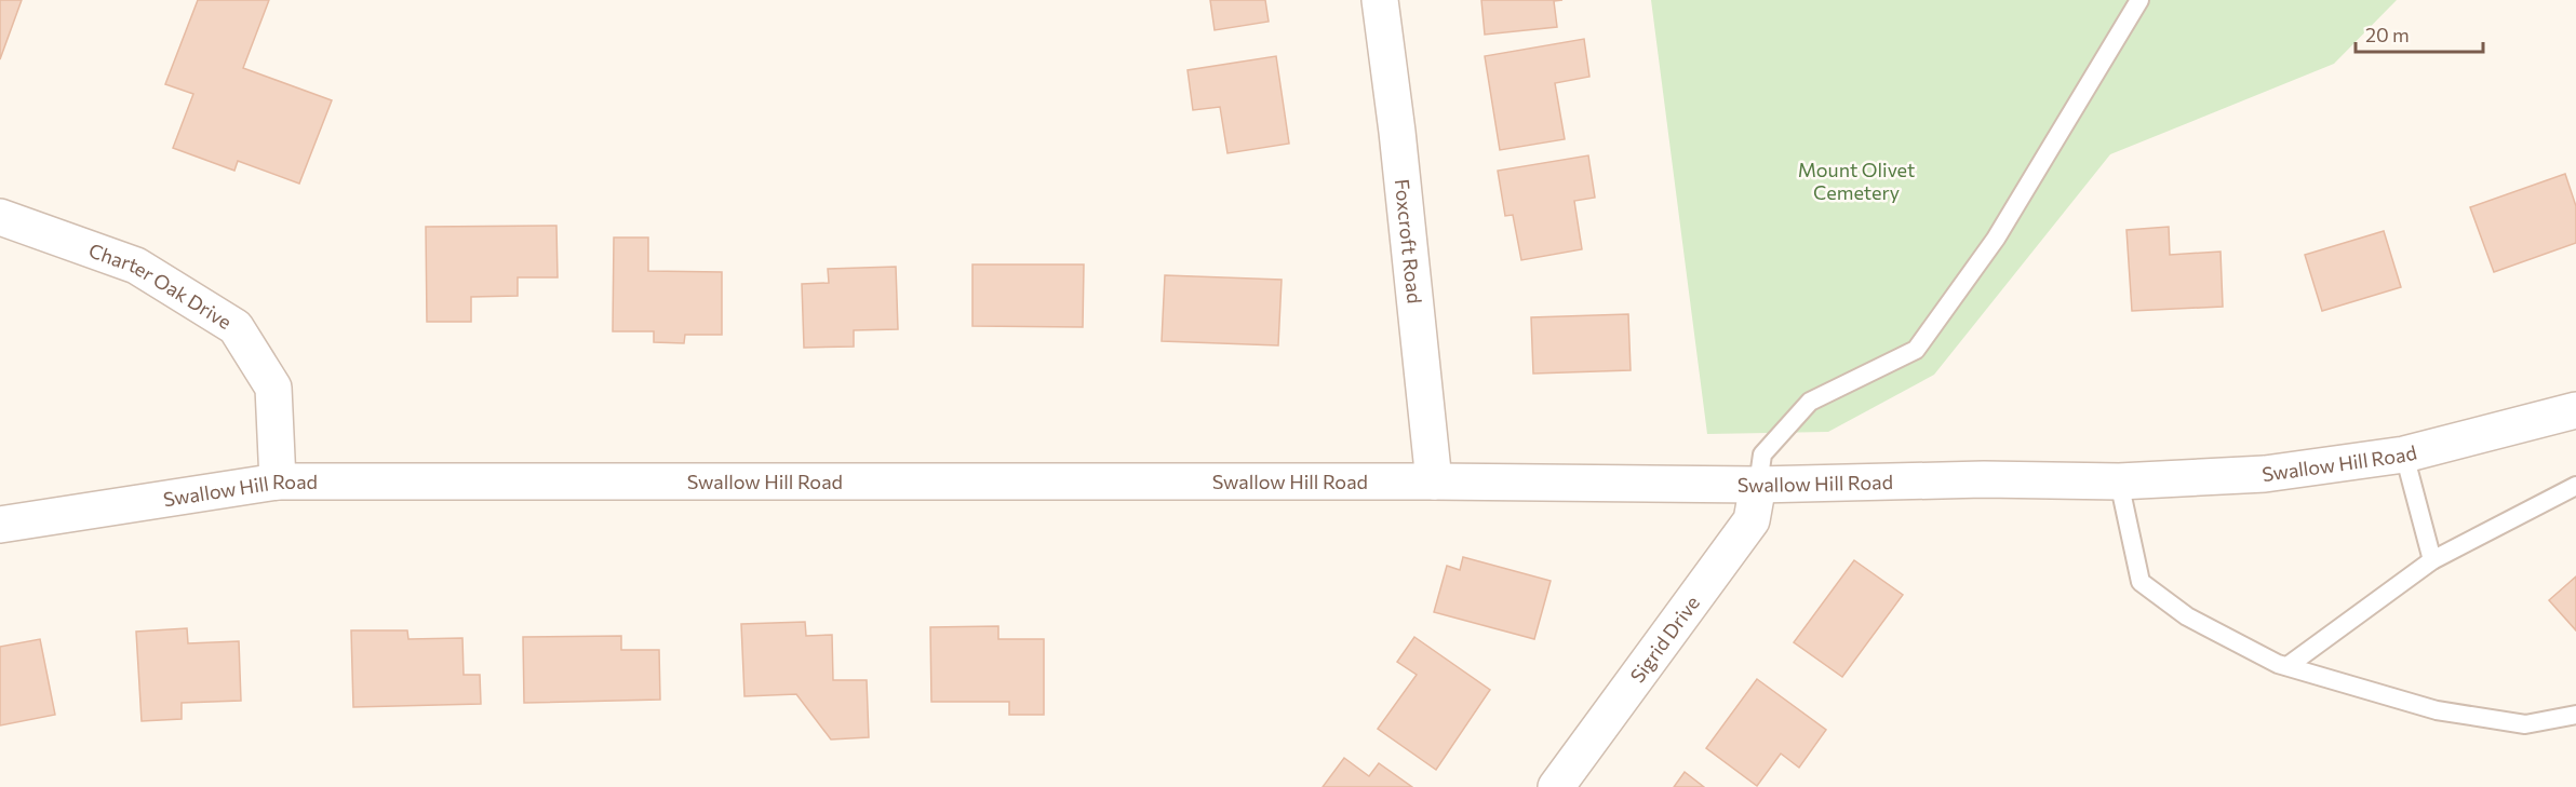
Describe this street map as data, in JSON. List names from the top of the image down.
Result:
{
  "streets": {
    "street": [
      "Foxcroft Road",
      "Charter Oak Drive",
      "Swallow Hill Road",
      "Sigrid Drive"
    ]
  },
  "crossings": [
    ["Foxcroft Road", "Swallow Hill Road"],
    ["Charter Oak Drive", "Swallow Hill Road"],
    ["Swallow Hill Road", "Sigrid Drive"]
  ],
  "parks": ["Mount Olivet Cemetery"],
  "scale_bar": "20 m"
}
